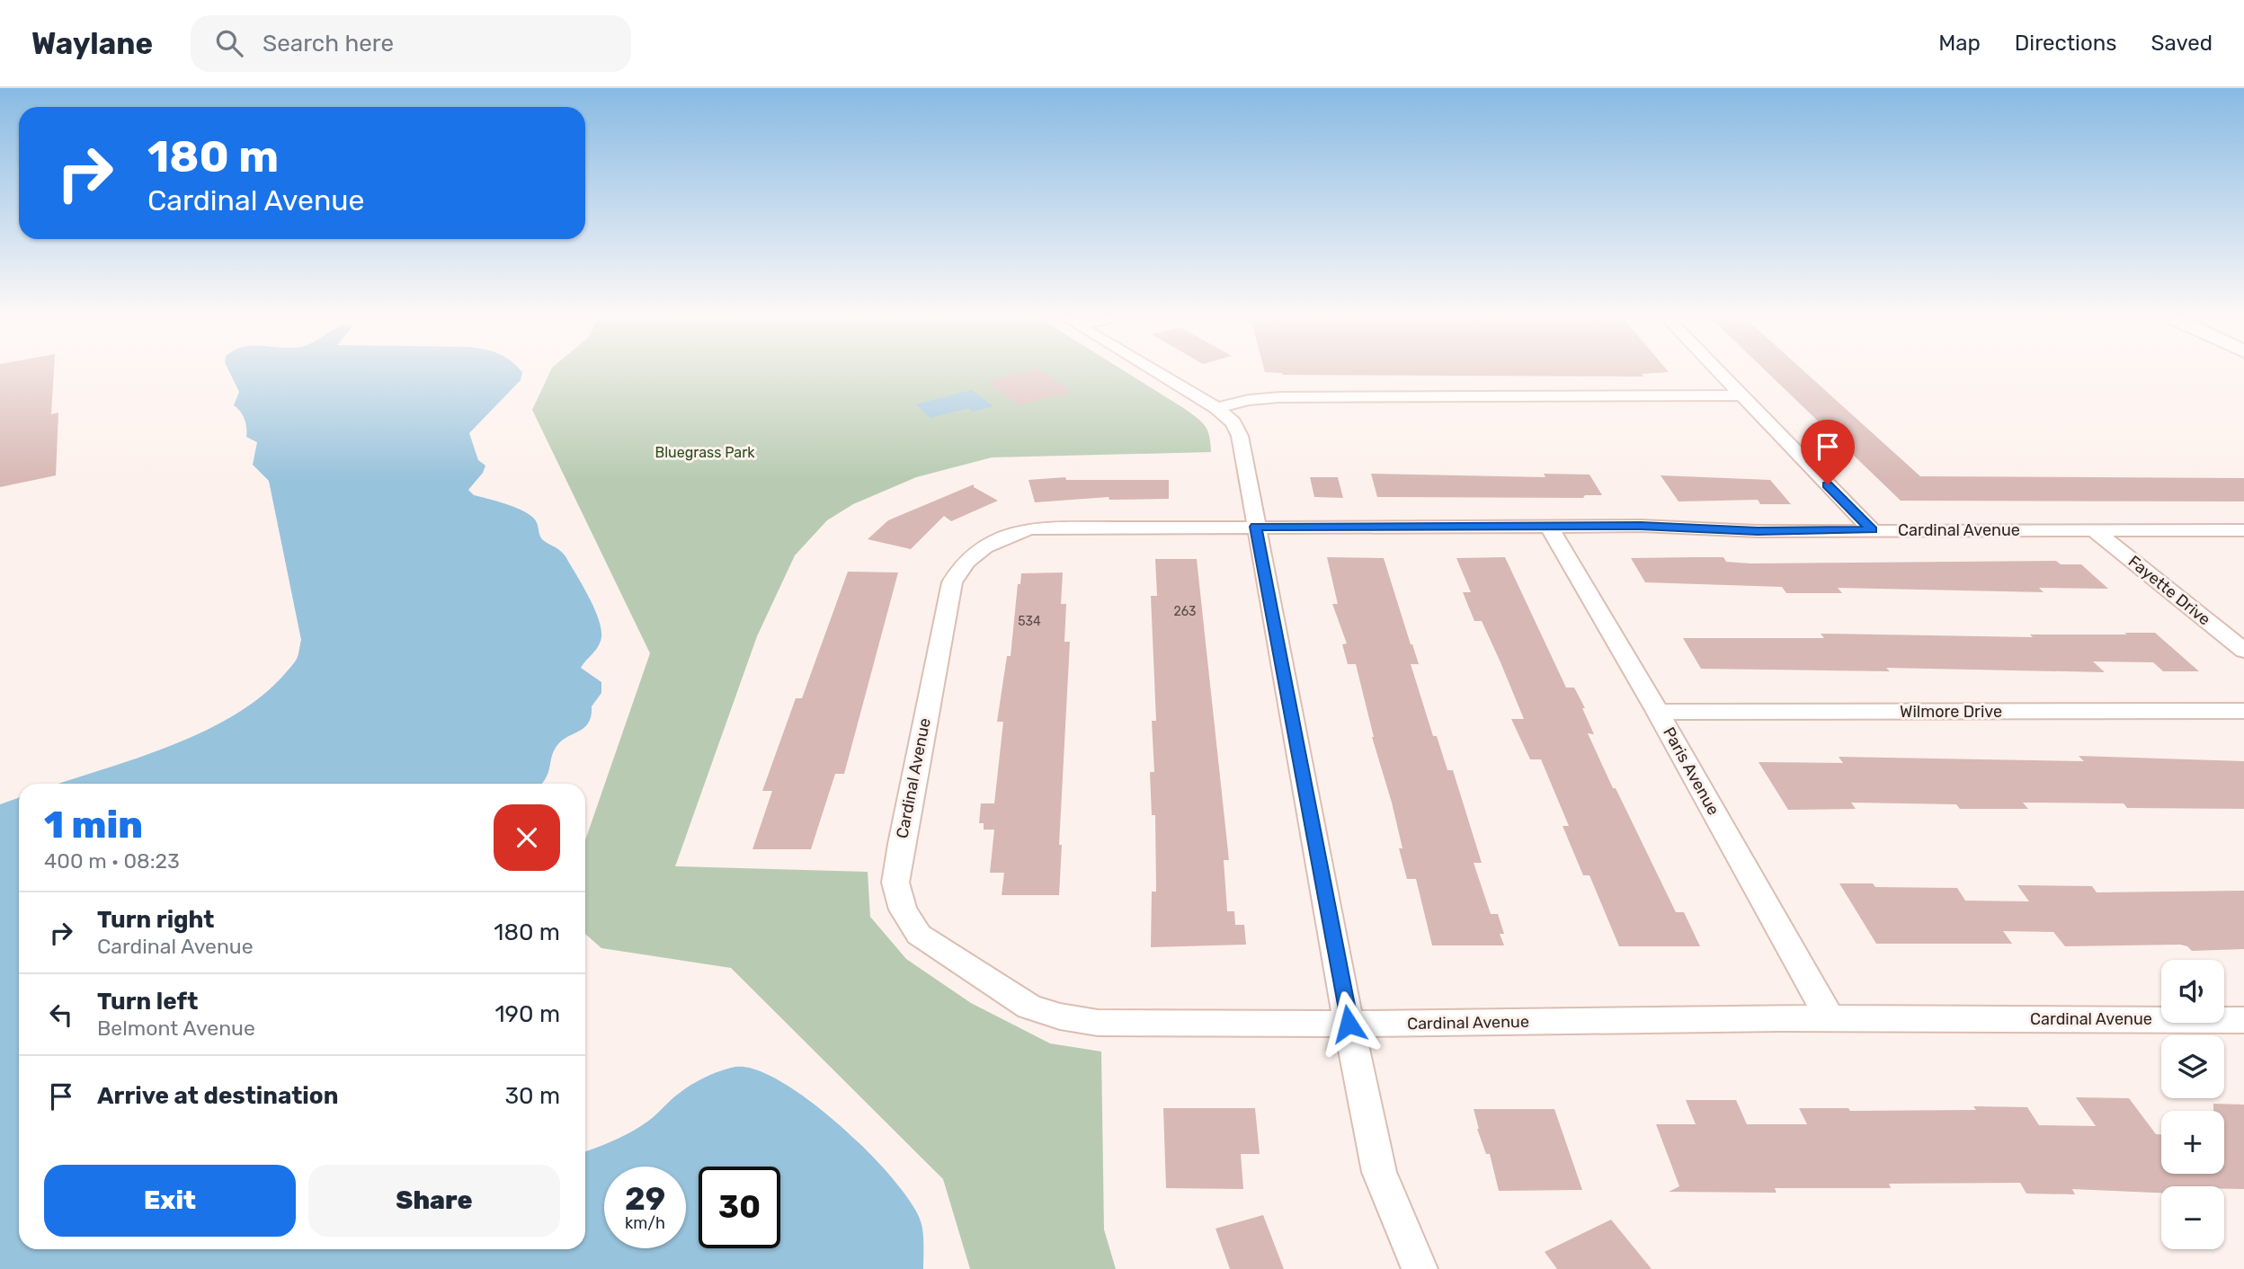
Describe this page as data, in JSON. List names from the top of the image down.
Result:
{
  "streets": {
    "street": [
      "Cardinal Avenue",
      "Fayette Drive",
      "Wilmore Drive",
      "Paris Avenue"
    ]
  },
  "crossings": [
    ["Cardinal Avenue", "Fayette Drive"],
    ["Cardinal Avenue", "Paris Avenue"],
    ["Wilmore Drive", "Paris Avenue"]
  ],
  "parks": ["Bluegrass Park"],
  "house_numbers": ["263", "534"],
  "page": {
    "header": "Waylane",
    "search": "Search here",
    "nav": ["Map", "Directions", "Saved"],
    "turn": ["180 m", "Cardinal Avenue"],
    "heading": ["1 min", "400 m · 08:23"],
    "list": [
      {
        "name": "Turn right",
        "note": "Cardinal Avenue",
        "value": "180 m"
      },
      {
        "name": "Turn left",
        "note": "Belmont Avenue",
        "value": "190 m"
      },
      {
        "name": "Arrive at destination",
        "value": "30 m"
      }
    ],
    "map_buttons": ["+", "−"],
    "buttons": ["Exit", "Share"],
    "speed": "29 km/h",
    "limit": "30"
  }
}
